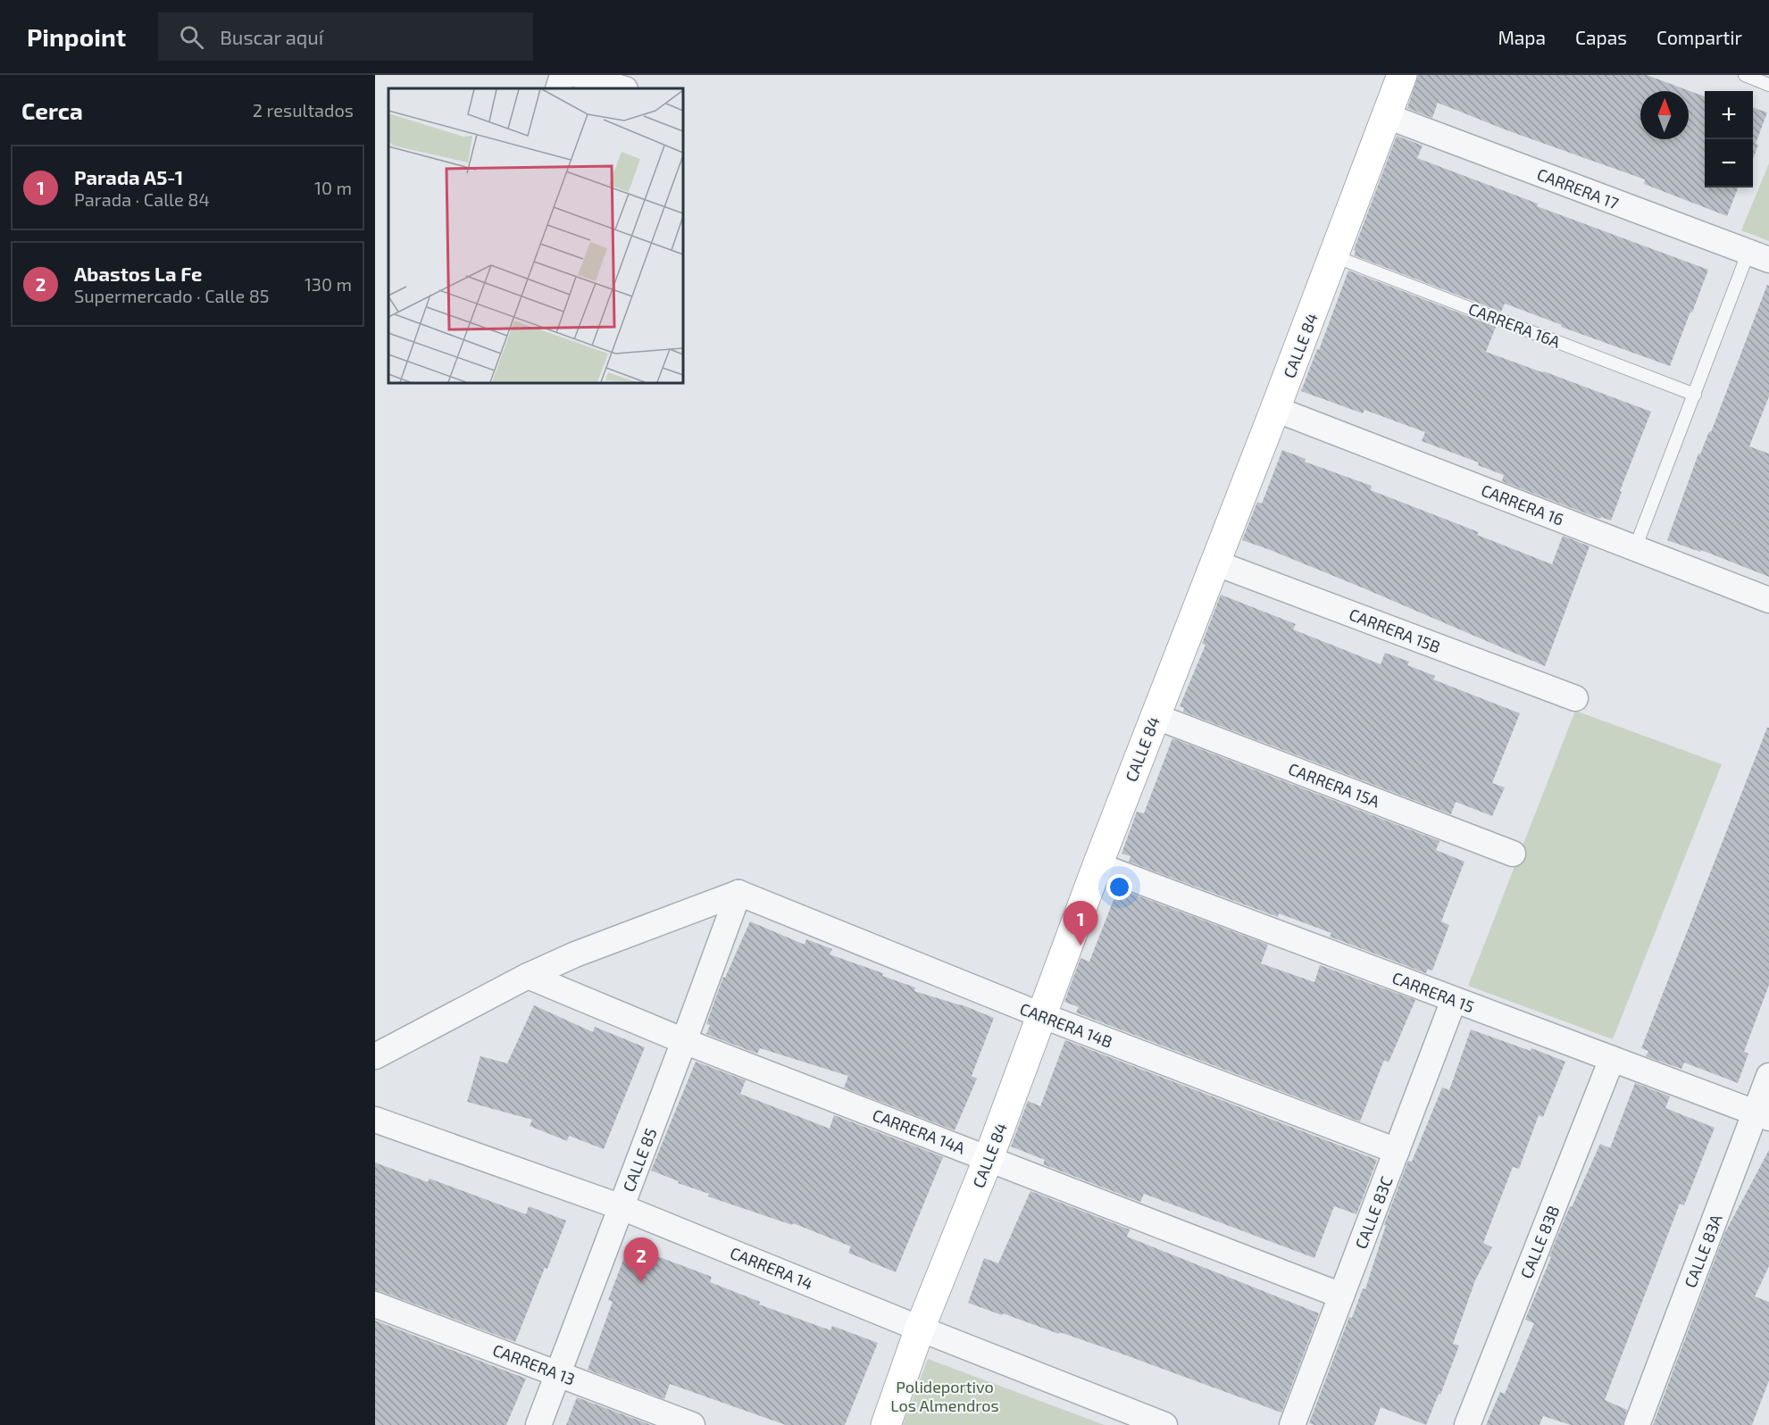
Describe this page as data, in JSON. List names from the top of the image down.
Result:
{
  "streets": {
    "street": [
      "CARRERA 17",
      "CALLE 84",
      "CARRERA 16",
      "CARRERA 15B",
      "CARRERA 15A",
      "CARRERA 15",
      "CARRERA 14B",
      "CARRERA 14A",
      "CALLE 85",
      "CALLE 83C",
      "CALLE 83B",
      "CALLE 83A",
      "CARRERA 14",
      "CARRERA 13"
    ],
    "lane": ["CARRERA 16A"]
  },
  "crossings": [
    ["CARRERA 17", "CALLE 84"],
    ["CARRERA 16A", "CALLE 84"],
    ["CALLE 84", "CARRERA 16"],
    ["CALLE 84", "CARRERA 15B"],
    ["CALLE 84", "CARRERA 15A"],
    ["CALLE 84", "CARRERA 15"],
    ["CALLE 84", "CARRERA 14B"],
    ["CALLE 84", "CARRERA 14A"],
    ["CALLE 84", "CARRERA 14"],
    ["CARRERA 15", "CALLE 83C"],
    ["CARRERA 15", "CALLE 83B"],
    ["CARRERA 15", "CALLE 83A"],
    ["CARRERA 14B", "CALLE 85"],
    ["CARRERA 14B", "CALLE 83C"],
    ["CARRERA 14A", "CALLE 85"],
    ["CARRERA 14A", "CALLE 83C"],
    ["CALLE 85", "CARRERA 14"],
    ["CALLE 85", "CARRERA 13"]
  ],
  "parks": ["Polideportivo Los Almendros"],
  "north": "top",
  "page": {
    "header": "Pinpoint",
    "search": "Buscar aquí",
    "nav": ["Mapa", "Capas", "Compartir"],
    "heading": ["Cerca", "2 resultados"],
    "map_buttons": ["+", "−"],
    "list": [
      {
        "mark": "1",
        "name": "Parada A5-1",
        "note": "Parada · Calle 84",
        "value": "10 m"
      },
      {
        "mark": "2",
        "name": "Abastos La Fe",
        "note": "Supermercado · Calle 85",
        "value": "130 m"
      }
    ],
    "pins": ["1", "2"]
  }
}
